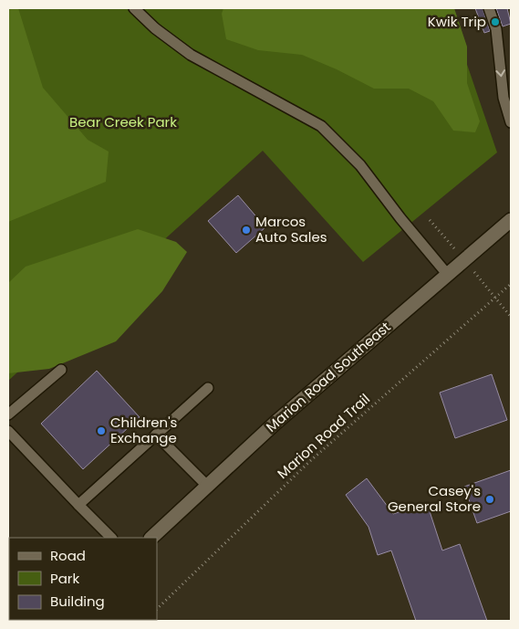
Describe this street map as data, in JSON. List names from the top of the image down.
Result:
{
  "streets": {
    "main road": ["Marion Road Southeast"],
    "path": ["Marion Road Trail"]
  },
  "parks": ["Bear Creek Park"],
  "places": [
    "Kwik Trip",
    "Marcos Auto Sales",
    "Children's Exchange",
    "Casey's General Store"
  ],
  "legend": ["Road", "Park", "Building"]
}
